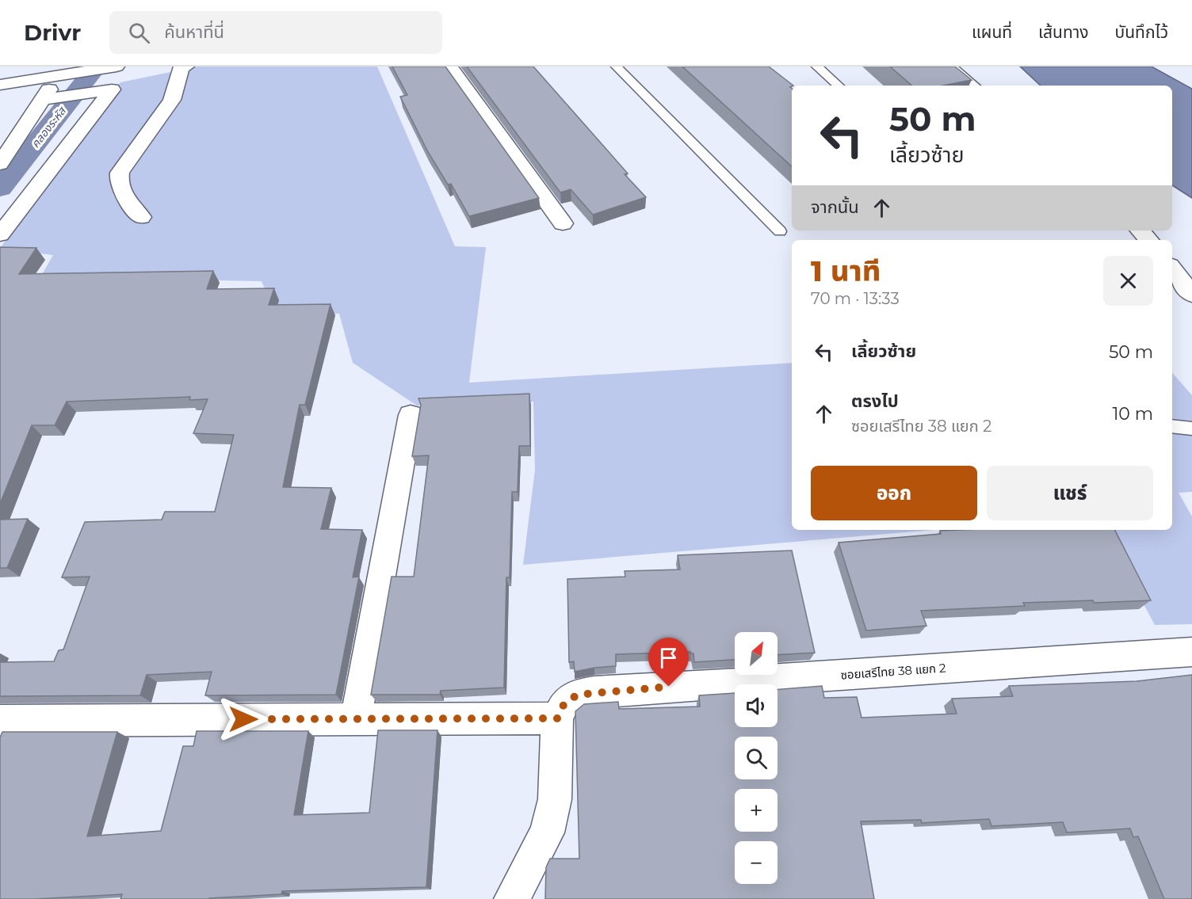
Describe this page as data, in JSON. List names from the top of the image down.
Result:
{
  "streets": {
    "street": ["ซอยเสรีไทย 38 แยก 2"]
  },
  "water": ["คลองระหัส"],
  "north": "top right",
  "page": {
    "header": "Drivr",
    "search": "ค้นหาที่นี่",
    "nav": ["แผนที่", "เส้นทาง", "บันทึกไว้"],
    "turn": ["50 m", "เลี้ยวซ้าย"],
    "then": "จากนั้น",
    "heading": ["1 นาที", "70 m · 13:33"],
    "list": [
      {
        "name": "เลี้ยวซ้าย",
        "value": "50 m"
      },
      {
        "name": "ตรงไป",
        "note": "ซอยเสรีไทย 38 แยก 2",
        "value": "10 m"
      }
    ],
    "buttons": ["ออก", "แชร์"],
    "map_buttons": ["+", "−"]
  }
}
